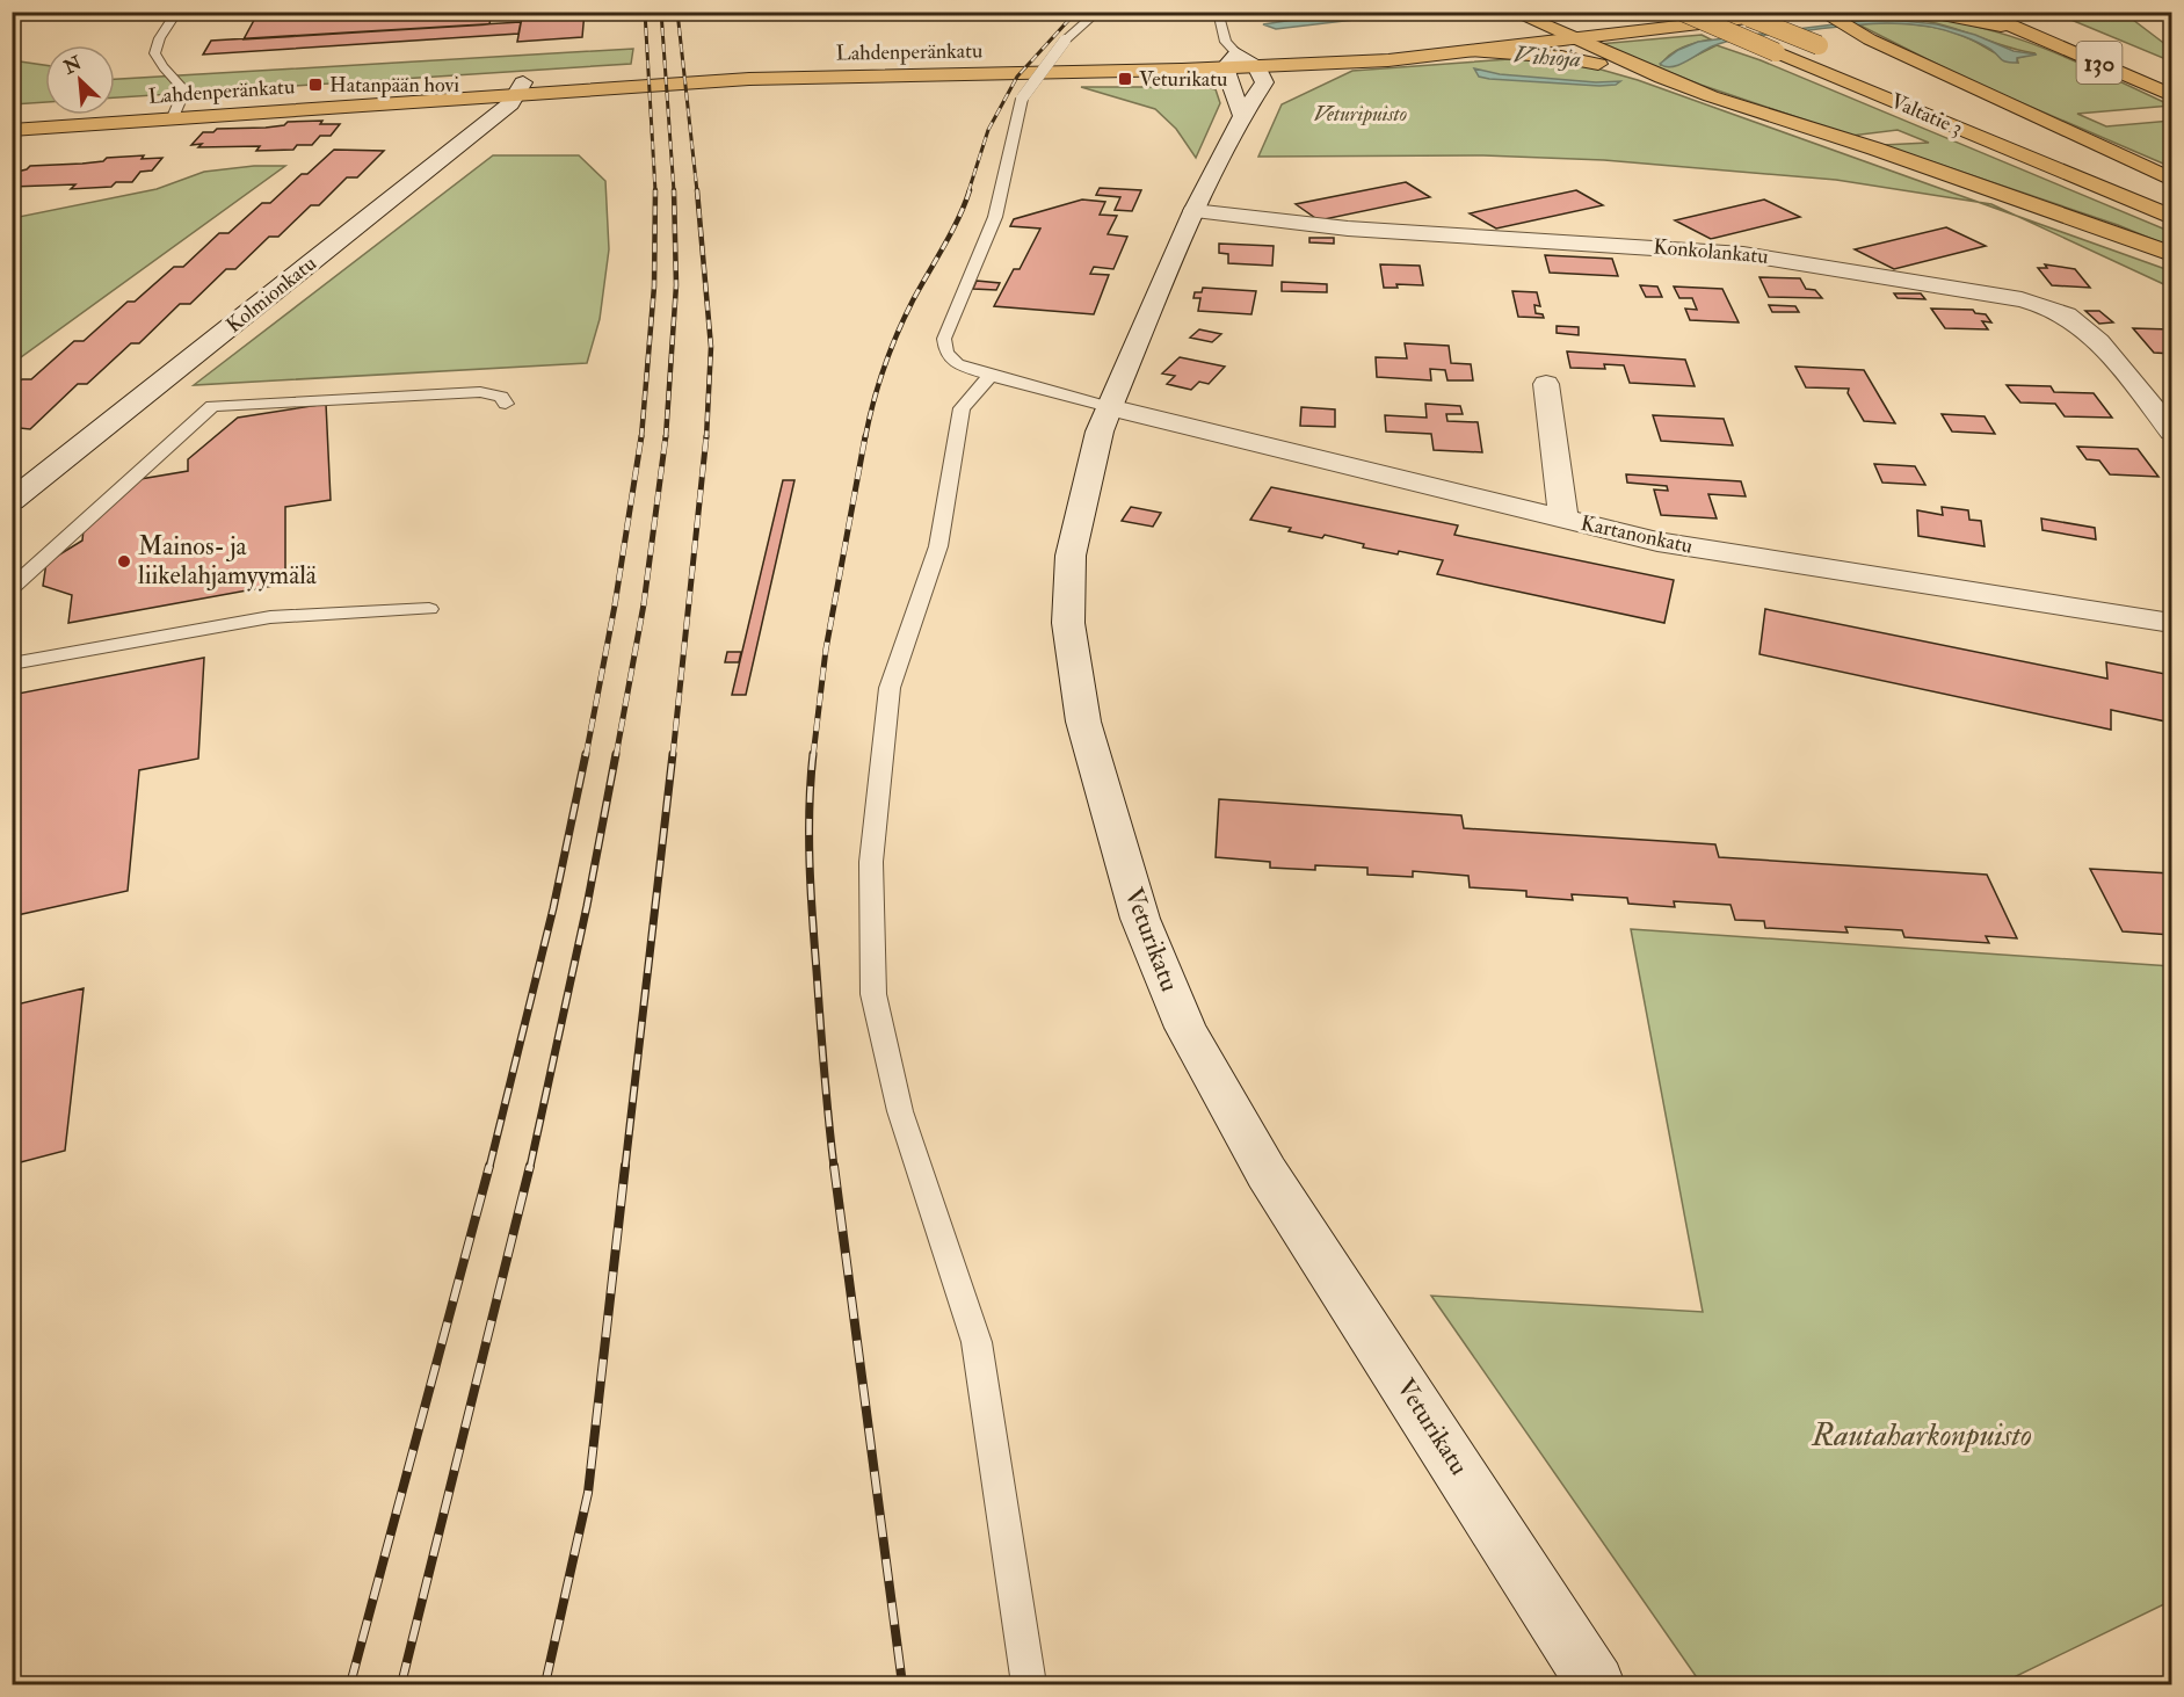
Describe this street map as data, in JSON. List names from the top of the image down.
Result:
{
  "streets": {
    "main road": ["Lahdenperänkatu", "130", "Valtatie 3"],
    "street": [
      "Konkolankatu",
      "Kolmionkatu",
      "Kartanonkatu",
      "Veturikatu"
    ]
  },
  "crossings": [
    ["Lahdenperänkatu", "Kolmionkatu"],
    ["Konkolankatu", "Veturikatu"],
    ["Kartanonkatu", "Veturikatu"]
  ],
  "water": ["Vihioja"],
  "parks": ["Veturipuisto", "Rautaharkonpuisto"],
  "places": {
    "transit": ["Veturikatu", "Hatanpään hovi"],
    "other": ["Mainos- ja liikelahjamyymälä"]
  },
  "north": "top left"
}
